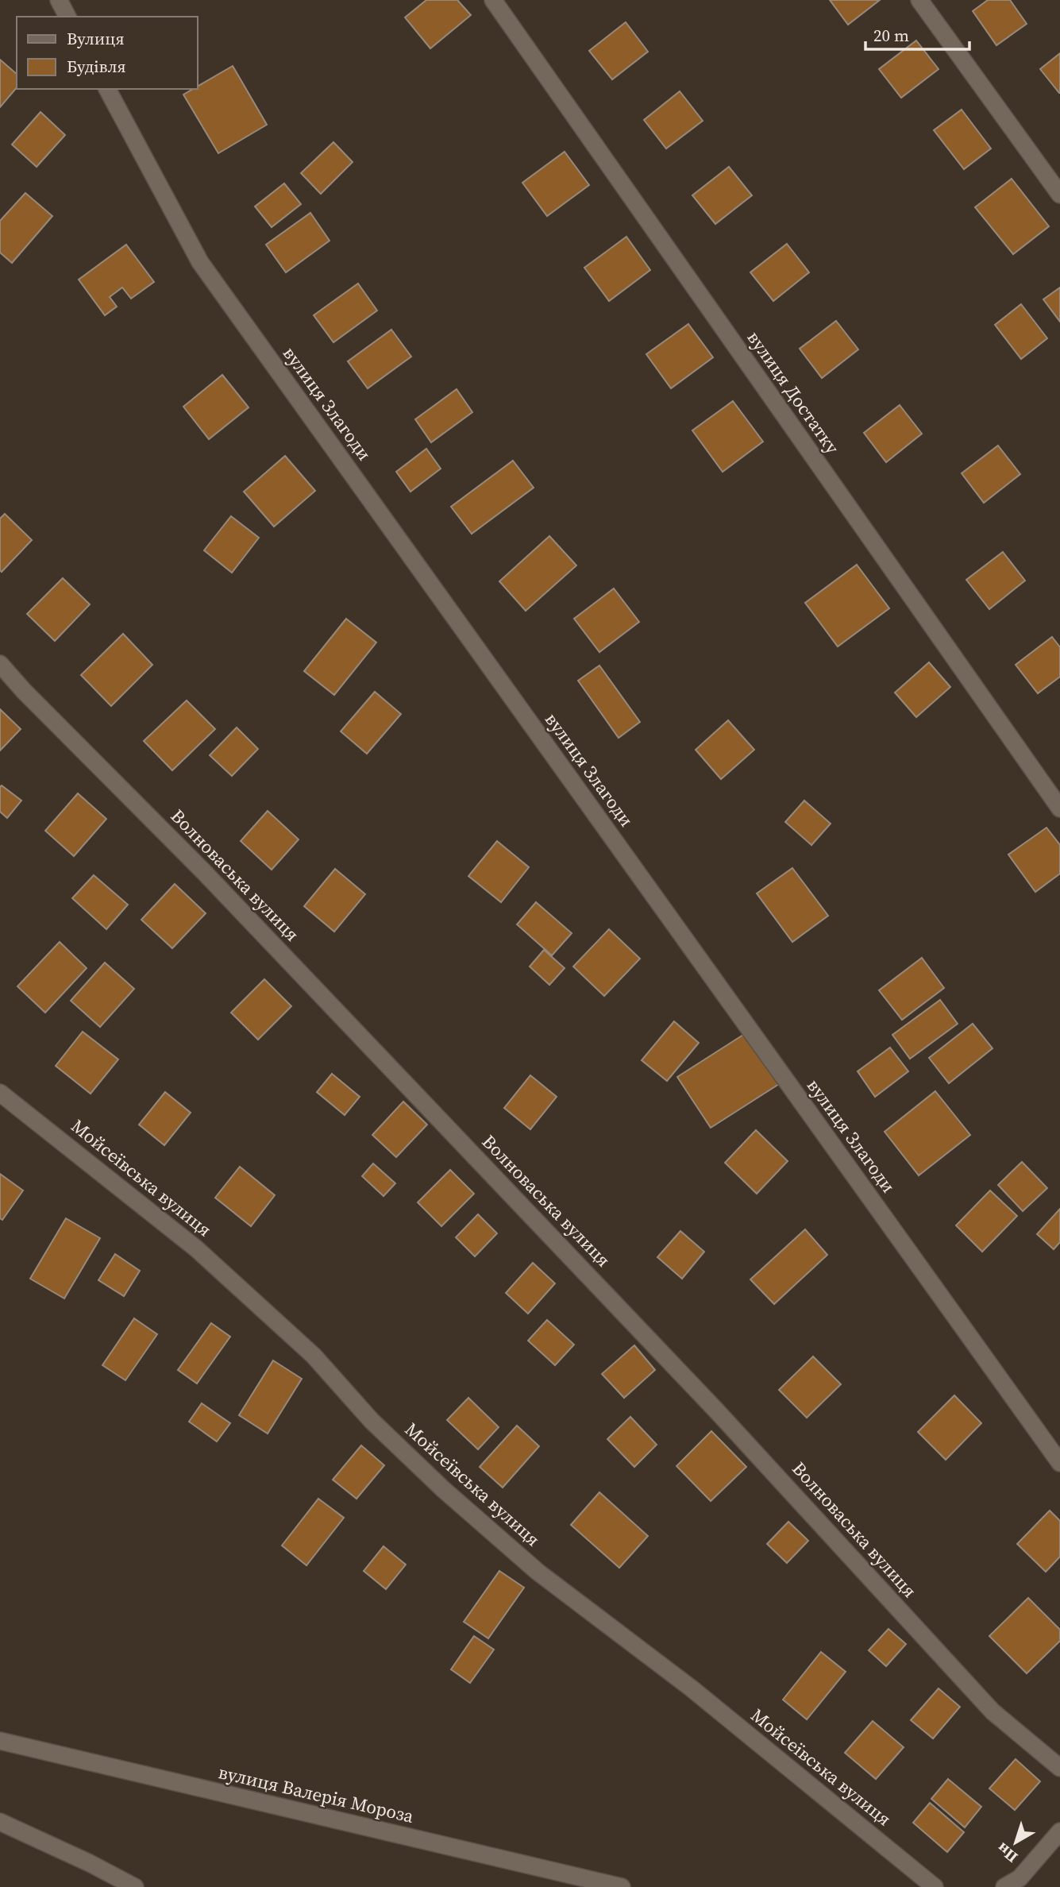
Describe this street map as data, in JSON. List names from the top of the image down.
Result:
{
  "streets": {
    "street": [
      "вулиця Достатку",
      "вулиця Злагоди",
      "Волноваська вулиця",
      "Мойсеївська вулиця",
      "вулиця Валерія Мороза"
    ]
  },
  "legend": ["Вулиця", "Будівля"],
  "scale_bar": "20 m",
  "north": "bottom left"
}
